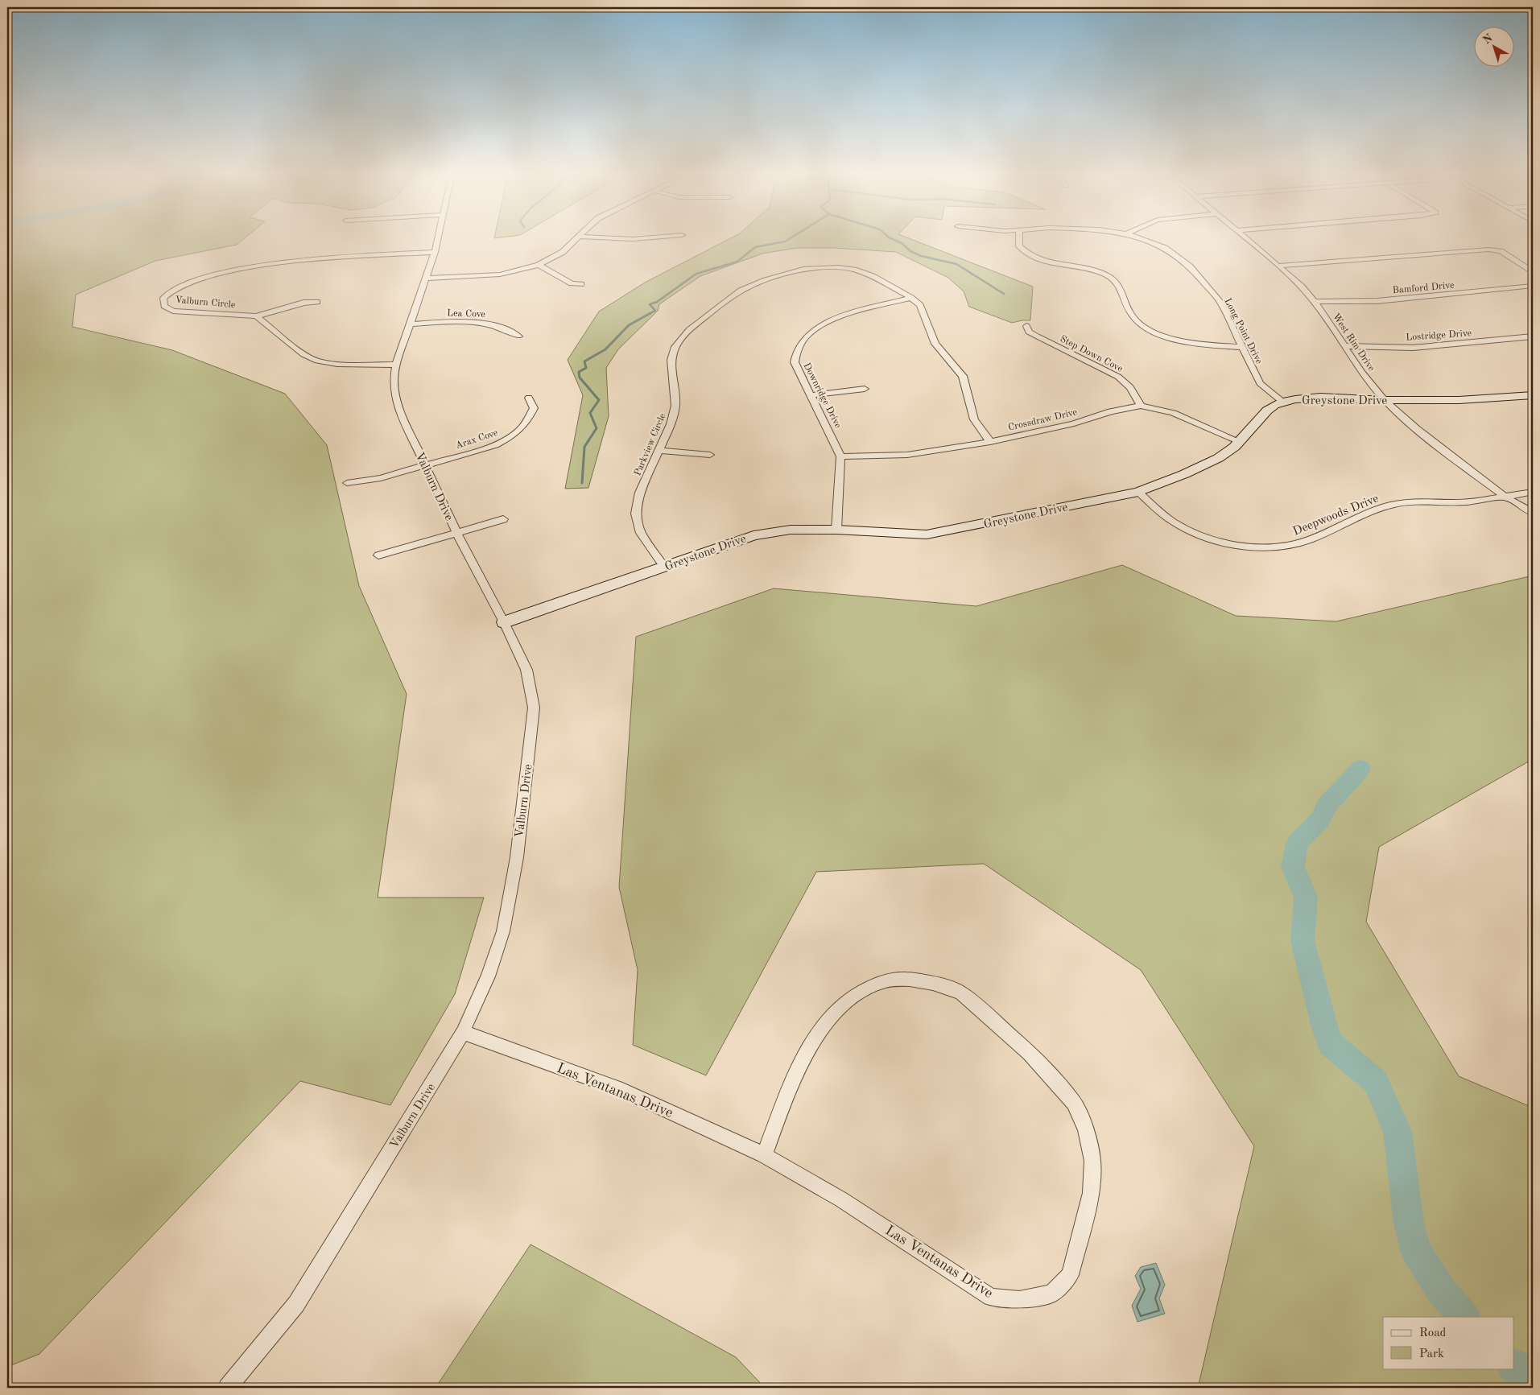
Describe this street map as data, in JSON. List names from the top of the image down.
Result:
{
  "streets": {
    "street": [
      "Bamford Drive",
      "Valburn Circle",
      "Lea Cove",
      "Long Point Drive",
      "Lostridge Drive",
      "West Rim Drive",
      "Step Down Cove",
      "Downridge Drive",
      "Greystone Drive",
      "Crossdraw Drive",
      "Arax Cove",
      "Parkview Circle",
      "Valburn Drive",
      "Deepwoods Drive",
      "Las Ventanas Drive"
    ]
  },
  "crossings": [
    ["Bamford Drive", "West Rim Drive"],
    ["Valburn Circle", "Valburn Drive"],
    ["Lea Cove", "Valburn Drive"],
    ["Long Point Drive", "Greystone Drive"],
    ["Lostridge Drive", "West Rim Drive"],
    ["West Rim Drive", "Greystone Drive"],
    ["West Rim Drive", "Deepwoods Drive"],
    ["Step Down Cove", "Crossdraw Drive"],
    ["Downridge Drive", "Greystone Drive"],
    ["Downridge Drive", "Crossdraw Drive"],
    ["Downridge Drive", "Parkview Circle"],
    ["Greystone Drive", "Crossdraw Drive"],
    ["Greystone Drive", "Parkview Circle"],
    ["Greystone Drive", "Valburn Drive"],
    ["Greystone Drive", "Deepwoods Drive"],
    ["Crossdraw Drive", "Parkview Circle"],
    ["Arax Cove", "Valburn Drive"],
    ["Valburn Drive", "Las Ventanas Drive"]
  ],
  "legend": ["Road", "Park"],
  "north": "top left"
}
